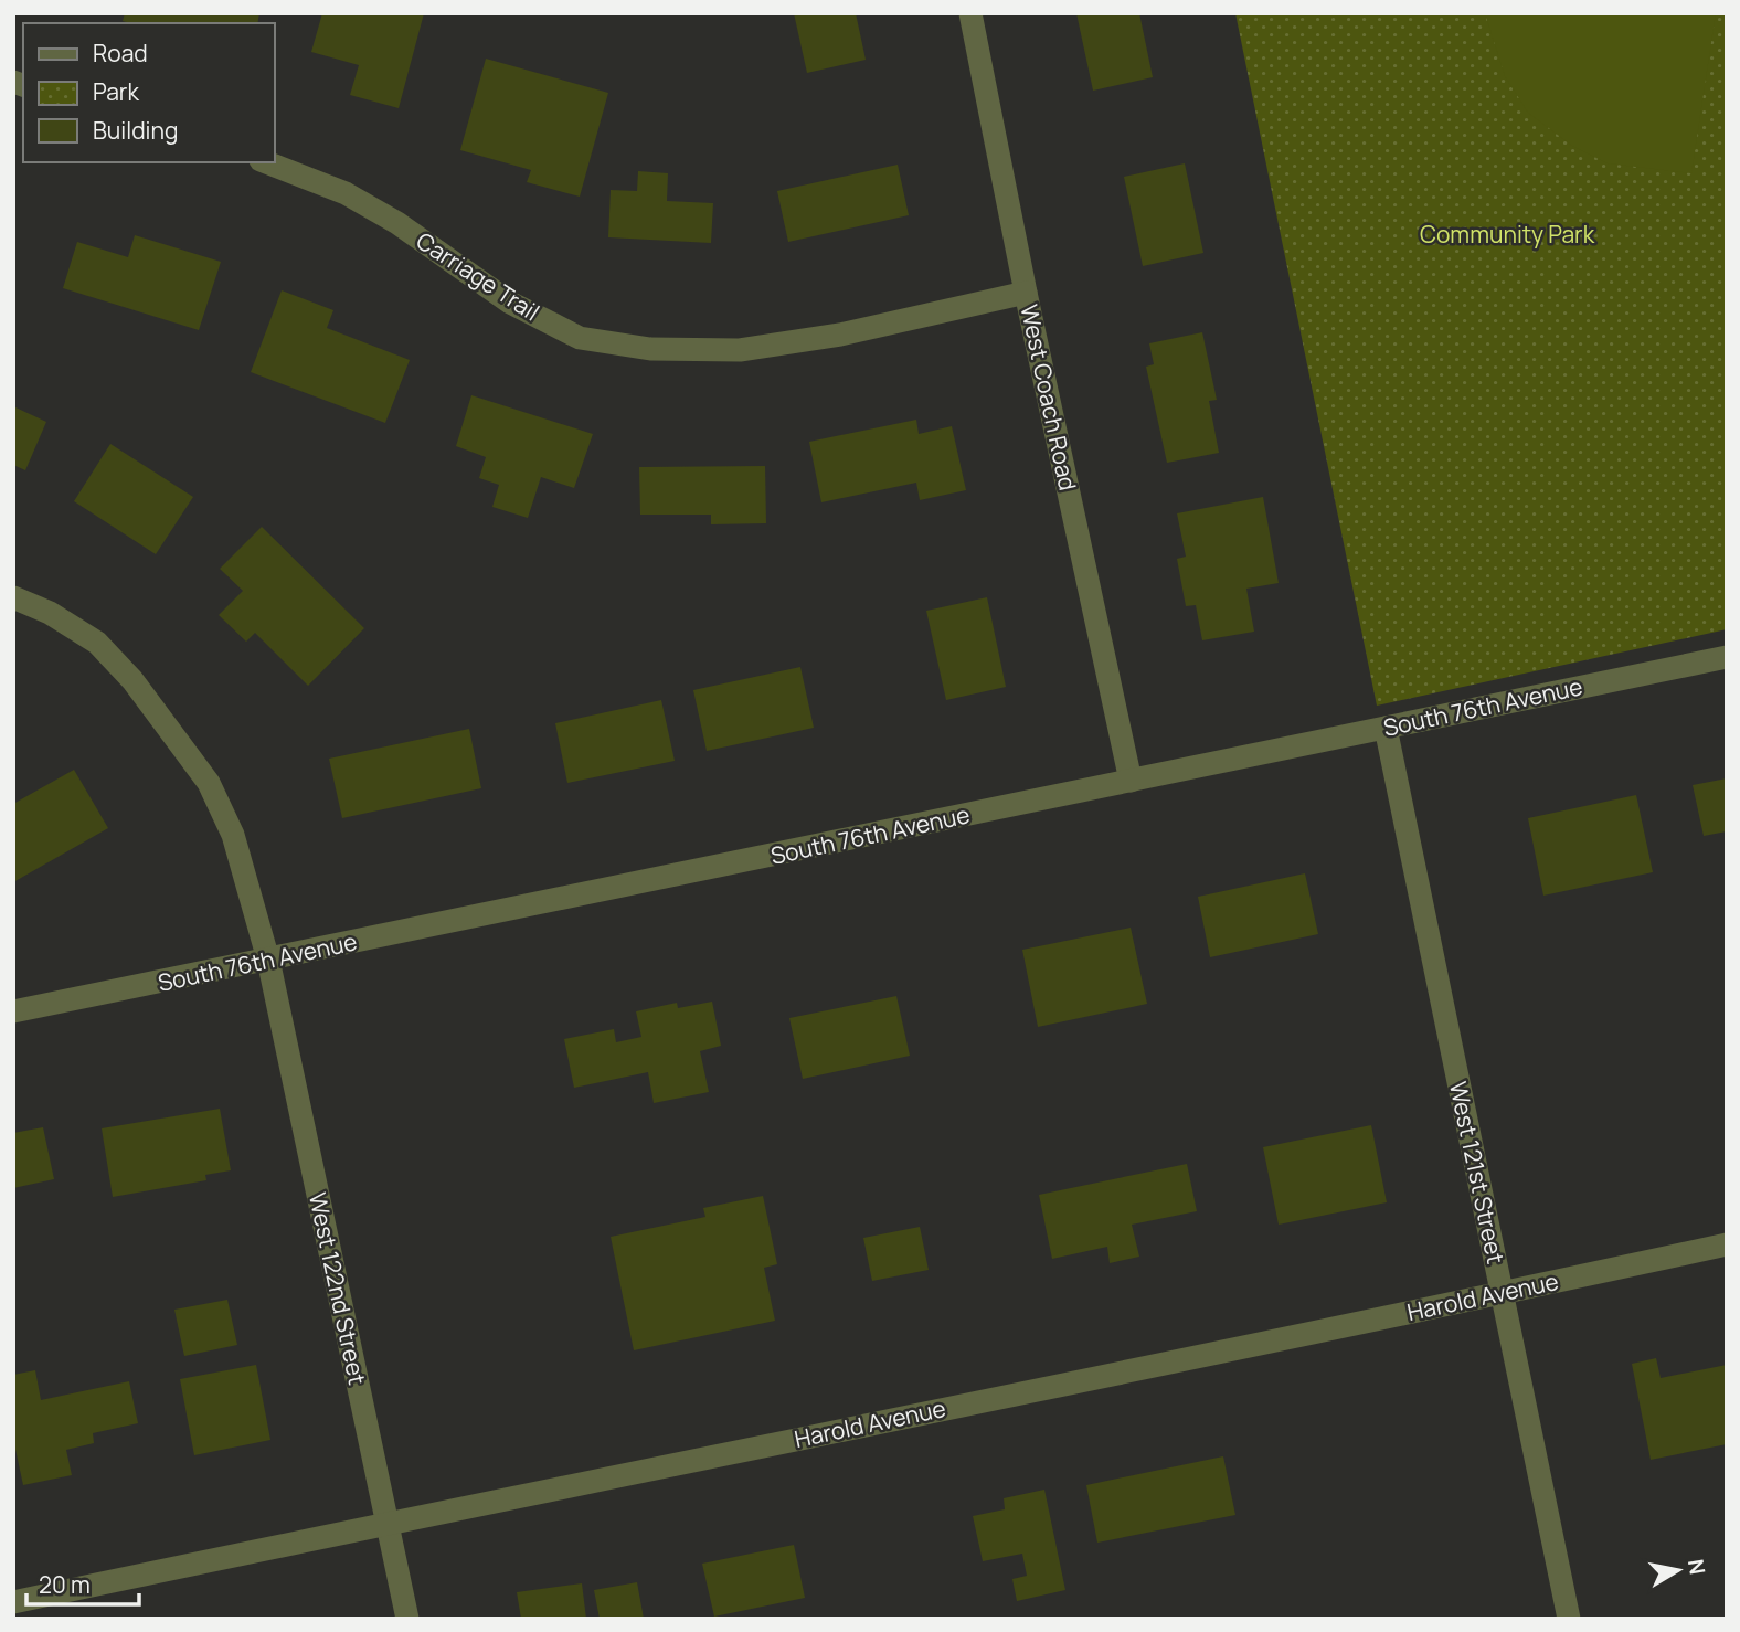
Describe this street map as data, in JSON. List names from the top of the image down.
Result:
{
  "streets": {
    "street": [
      "Carriage Trail",
      "West Coach Road",
      "South 76th Avenue",
      "West 121st Street",
      "West 122nd Street",
      "Harold Avenue"
    ]
  },
  "crossings": [
    ["Carriage Trail", "West Coach Road"],
    ["West Coach Road", "South 76th Avenue"],
    ["South 76th Avenue", "West 121st Street"],
    ["South 76th Avenue", "West 122nd Street"],
    ["West 121st Street", "Harold Avenue"],
    ["West 122nd Street", "Harold Avenue"]
  ],
  "parks": ["Community Park"],
  "legend": ["Road", "Park", "Building"],
  "scale_bar": "20 m",
  "north": "right"
}
